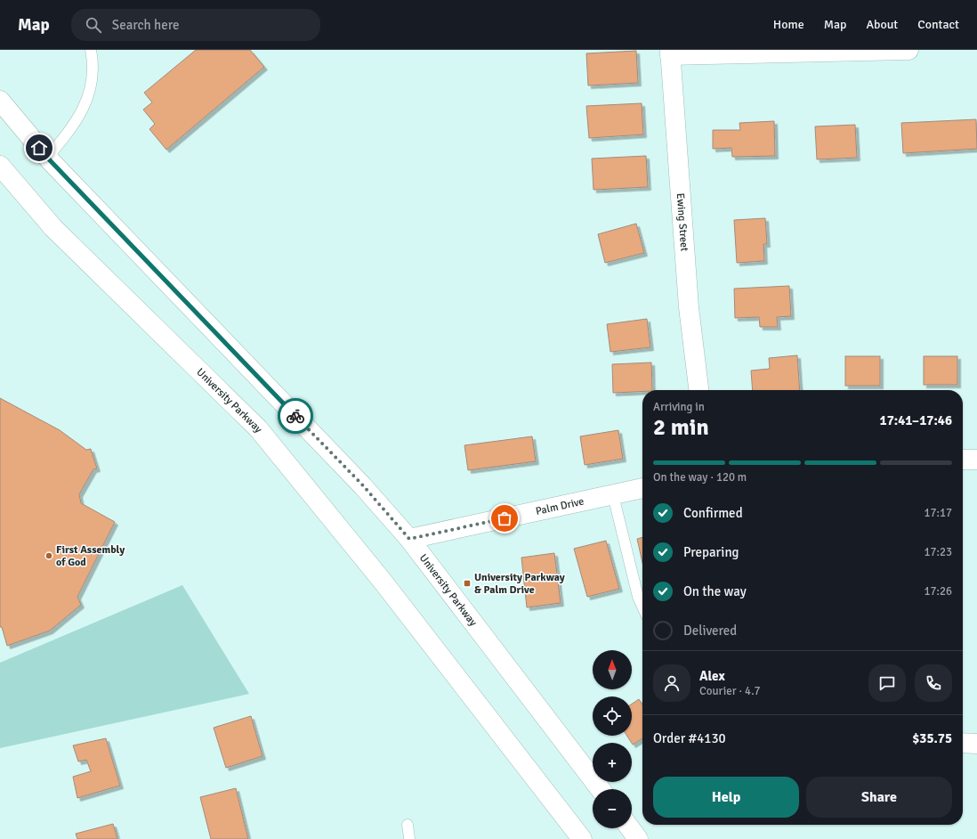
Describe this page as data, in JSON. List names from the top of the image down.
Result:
{
  "streets": {
    "main road": ["Ewing Street", "University Parkway", "Palm Drive"]
  },
  "crossings": [
    ["University Parkway", "Palm Drive"]
  ],
  "places": {
    "other": ["First Assembly of God"],
    "transit": ["University Parkway & Palm Drive"]
  },
  "north": "top",
  "page": {
    "header": "Map",
    "search": "Search here",
    "nav": [
      "Home",
      "Map",
      "About",
      "Contact"
    ],
    "heading": ["2 min", "Arriving in", "17:41–17:46"],
    "panel": [
      "Alex",
      "Courier · 4.7",
      "Order #4130",
      "$35.75"
    ],
    "bar": "On the way · 120 m",
    "list": [
      ["Confirmed", "17:17"],
      ["Preparing", "17:23"],
      ["On the way", "17:26"],
      "Delivered"
    ],
    "map_buttons": ["+", "−"],
    "buttons": ["Help", "Share"]
  }
}
